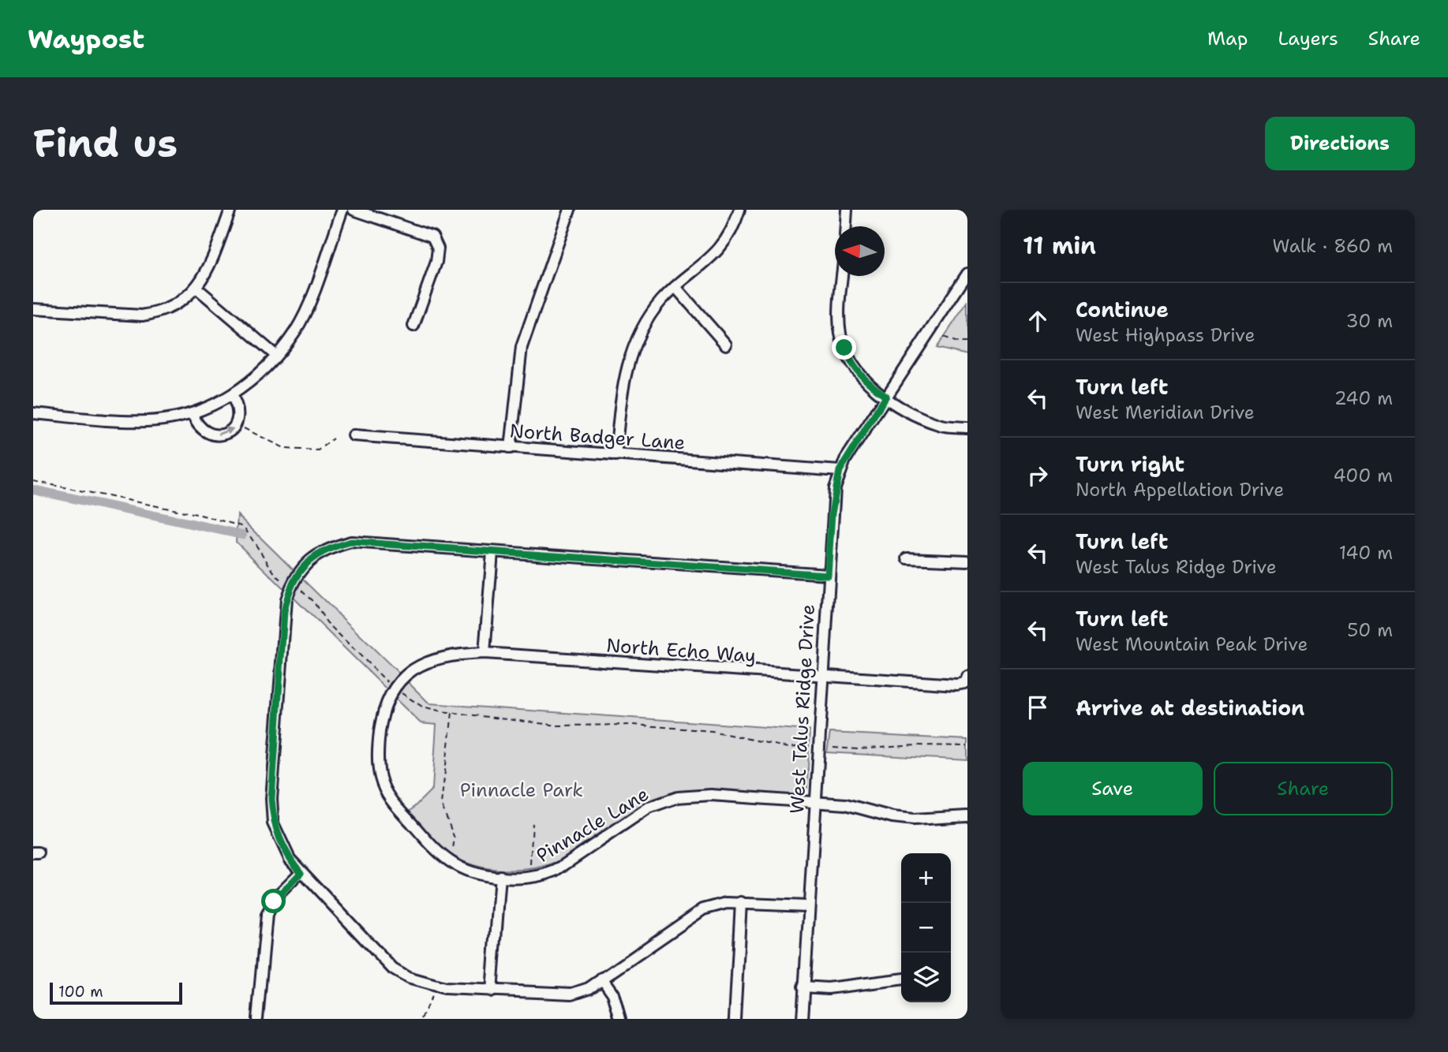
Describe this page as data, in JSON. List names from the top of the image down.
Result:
{
  "streets": {
    "street": [
      "North Badger Lane",
      "North Echo Way",
      "West Talus Ridge Drive",
      "Pinnacle Lane"
    ]
  },
  "crossings": [
    ["North Badger Lane", "West Talus Ridge Drive"],
    ["North Echo Way", "West Talus Ridge Drive"],
    ["North Echo Way", "Pinnacle Lane"],
    ["West Talus Ridge Drive", "Pinnacle Lane"]
  ],
  "parks": ["Pinnacle Park"],
  "scale_bar": "100 m",
  "north": "left",
  "page": {
    "header": "Waypost",
    "nav": ["Map", "Layers", "Share"],
    "buttons": [
      "Directions",
      ["Save", "Share"]
    ],
    "title": "Find us",
    "heading": ["11 min", "Walk · 860 m"],
    "list": [
      ["Continue", "West Highpass Drive", "30 m"],
      ["Turn left", "West Meridian Drive", "240 m"],
      ["Turn right", "North Appellation Drive", "400 m"],
      ["Turn left", "West Talus Ridge Drive", "140 m"],
      ["Turn left", "West Mountain Peak Drive", "50 m"],
      "Arrive at destination"
    ],
    "map_buttons": ["+", "−"],
    "scale": "100 m"
  }
}
